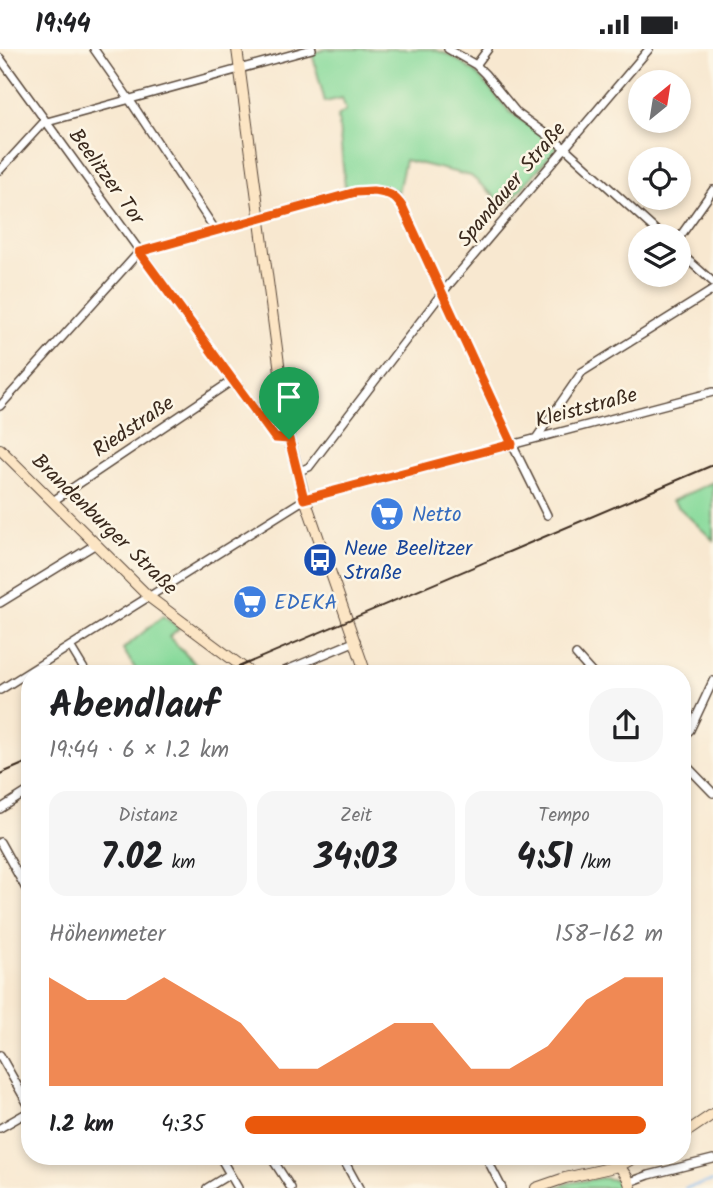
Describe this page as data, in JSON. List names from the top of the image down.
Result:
{
  "streets": {
    "main road": ["Brandenburger Straße"],
    "street": [
      "Beelitzer Tor",
      "Spandauer Straße",
      "Kleiststraße",
      "Riedstraße"
    ]
  },
  "crossings": [
    ["Beelitzer Tor", "Riedstraße"],
    ["Kleiststraße", "Brandenburger Straße"],
    ["Riedstraße", "Brandenburger Straße"]
  ],
  "places": {
    "supermarket": ["Netto", "EDEKA"],
    "bus stop": ["Neue Beelitzer Straße"]
  },
  "north": "top right",
  "page": {
    "status": "19:44",
    "heading": ["Abendlauf", "19:44 · 6 × 1.2 km"],
    "stats": [
      ["Distanz", "7.02 km"],
      ["Zeit", "34:03"],
      ["Tempo", "4:51 /km"]
    ],
    "chart": ["Höhenmeter", "158–162 m"],
    "list": [
      {
        "name": "1.2 km",
        "note": "4:35"
      }
    ]
  }
}
